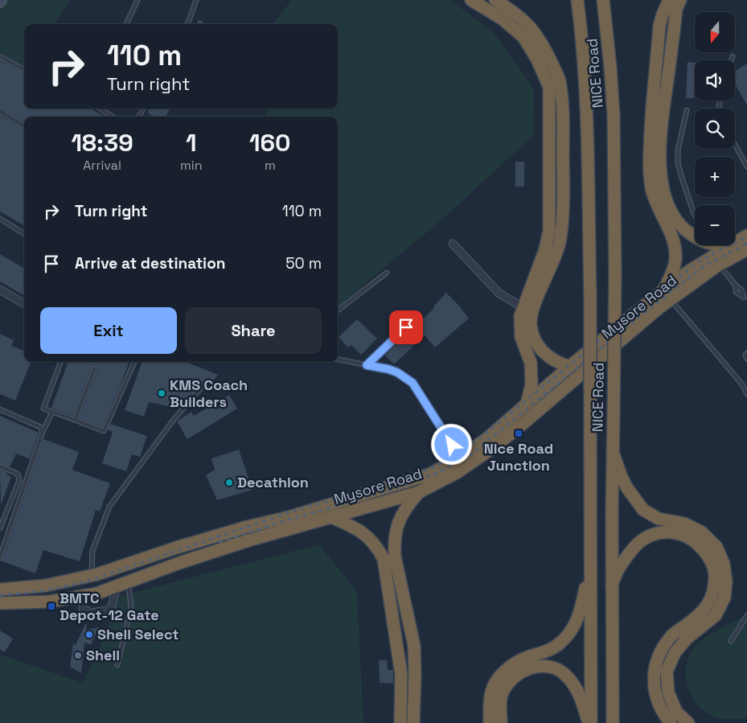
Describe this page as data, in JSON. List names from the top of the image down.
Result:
{
  "streets": {
    "highway": ["NICE Road", "Mysore Road"]
  },
  "places": {
    "other": [
      "KMS Coach Builders",
      "Decathlon",
      "Shell Select",
      "Shell"
    ],
    "transit": ["Nice Road Junction", "BMTC Depot-12 Gate"]
  },
  "north": "bottom",
  "page": {
    "map_buttons": ["+", "−"],
    "turn": ["110 m", "Turn right"],
    "eta": [
      "18:39",
      "Arrival",
      "1",
      "min",
      "160",
      "m"
    ],
    "list": [
      {
        "name": "Turn right",
        "value": "110 m"
      },
      {
        "name": "Arrive at destination",
        "value": "50 m"
      }
    ],
    "buttons": ["Exit", "Share"]
  }
}
